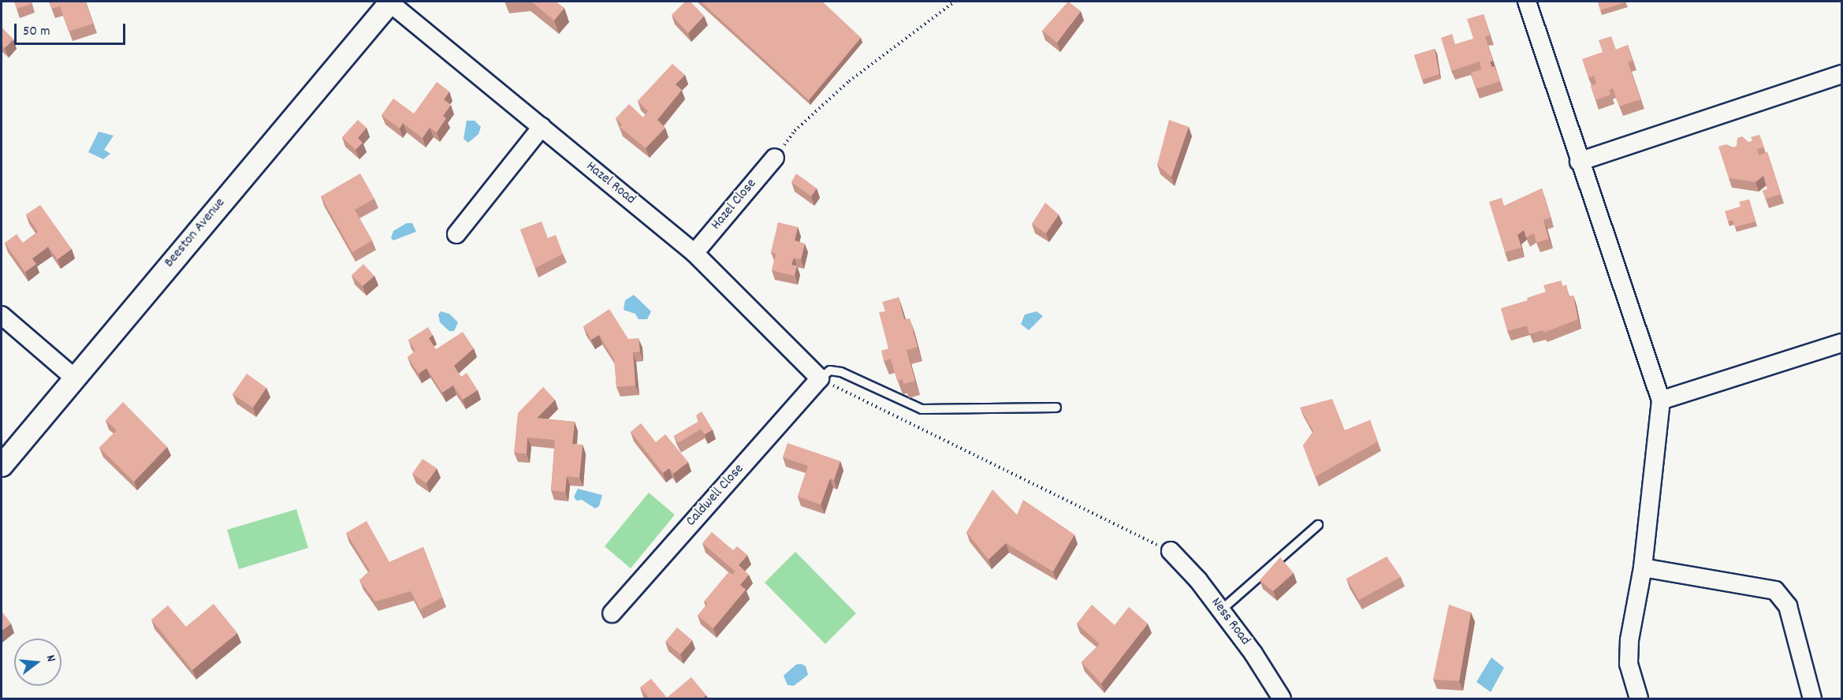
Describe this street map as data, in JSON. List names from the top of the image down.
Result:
{
  "streets": {
    "street": [
      "Hazel Road",
      "Hazel Close",
      "Beeston Avenue",
      "Caldwell Close",
      "Ness Road"
    ]
  },
  "crossings": [
    ["Hazel Road", "Hazel Close"],
    ["Hazel Road", "Beeston Avenue"],
    ["Hazel Road", "Caldwell Close"]
  ],
  "scale_bar": "50 m",
  "north": "right"
}
